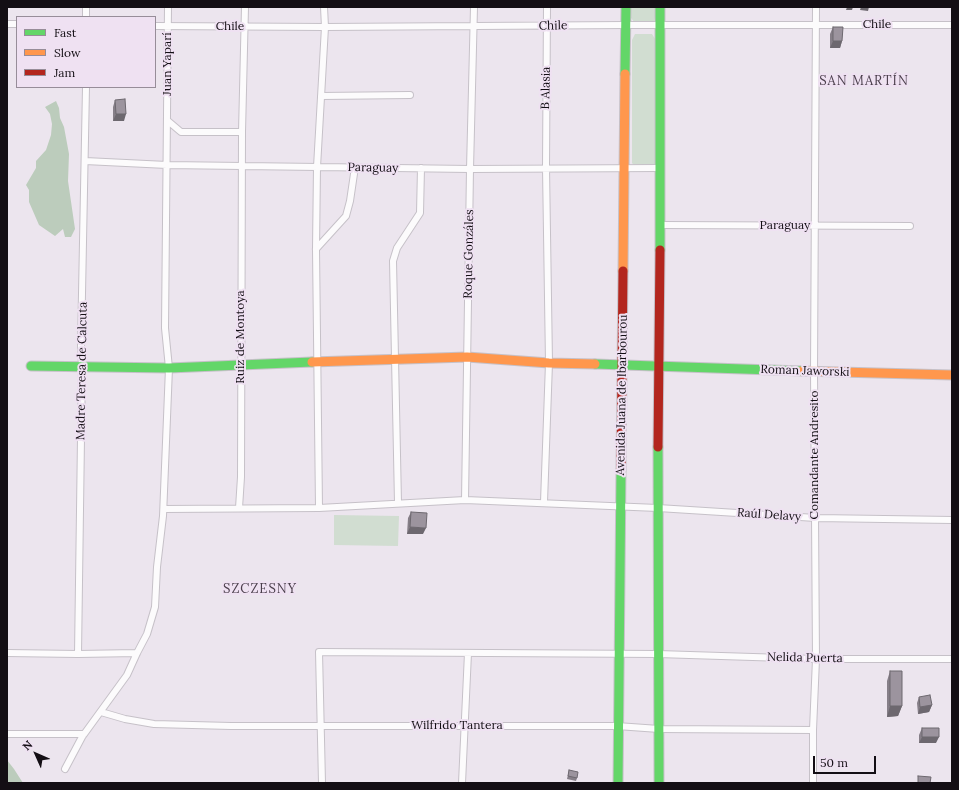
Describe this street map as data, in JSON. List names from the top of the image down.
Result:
{
  "streets": {
    "main road": ["Roman Jaworski", "Avenida Juana de Ibarbourou"],
    "street": [
      "Chile",
      "Juan Yaparí",
      "B Alasia",
      "Paraguay",
      "Roque Gonzáles",
      "Ruiz de Montoya",
      "Madre Teresa de Calcuta",
      "Comandante Andresito",
      "Raúl Delavy",
      "Nelida Puerta",
      "Wilfrido Tantera"
    ]
  },
  "crossings": [
    ["Chile", "Juan Yaparí"],
    ["Chile", "B Alasia"],
    ["Chile", "Roque Gonzáles"],
    ["Chile", "Ruiz de Montoya"],
    ["Chile", "Avenida Juana de Ibarbourou"],
    ["Chile", "Comandante Andresito"],
    ["Juan Yaparí", "Paraguay"],
    ["Juan Yaparí", "Roman Jaworski"],
    ["Juan Yaparí", "Wilfrido Tantera"],
    ["B Alasia", "Paraguay"],
    ["B Alasia", "Roman Jaworski"],
    ["B Alasia", "Raúl Delavy"],
    ["Paraguay", "Roque Gonzáles"],
    ["Paraguay", "Ruiz de Montoya"],
    ["Paraguay", "Madre Teresa de Calcuta"],
    ["Paraguay", "Avenida Juana de Ibarbourou"],
    ["Paraguay", "Comandante Andresito"],
    ["Roque Gonzáles", "Roman Jaworski"],
    ["Roque Gonzáles", "Raúl Delavy"],
    ["Ruiz de Montoya", "Roman Jaworski"],
    ["Madre Teresa de Calcuta", "Roman Jaworski"],
    ["Roman Jaworski", "Avenida Juana de Ibarbourou"],
    ["Roman Jaworski", "Comandante Andresito"],
    ["Avenida Juana de Ibarbourou", "Raúl Delavy"],
    ["Avenida Juana de Ibarbourou", "Nelida Puerta"],
    ["Avenida Juana de Ibarbourou", "Wilfrido Tantera"],
    ["Comandante Andresito", "Raúl Delavy"],
    ["Comandante Andresito", "Nelida Puerta"],
    ["Comandante Andresito", "Wilfrido Tantera"],
    ["Nelida Puerta", "Wilfrido Tantera"]
  ],
  "districts": ["SAN MARTÍN", "SZCZESNY"],
  "legend": ["Fast", "Slow", "Jam"],
  "scale_bar": "50 m",
  "north": "top left"
}
